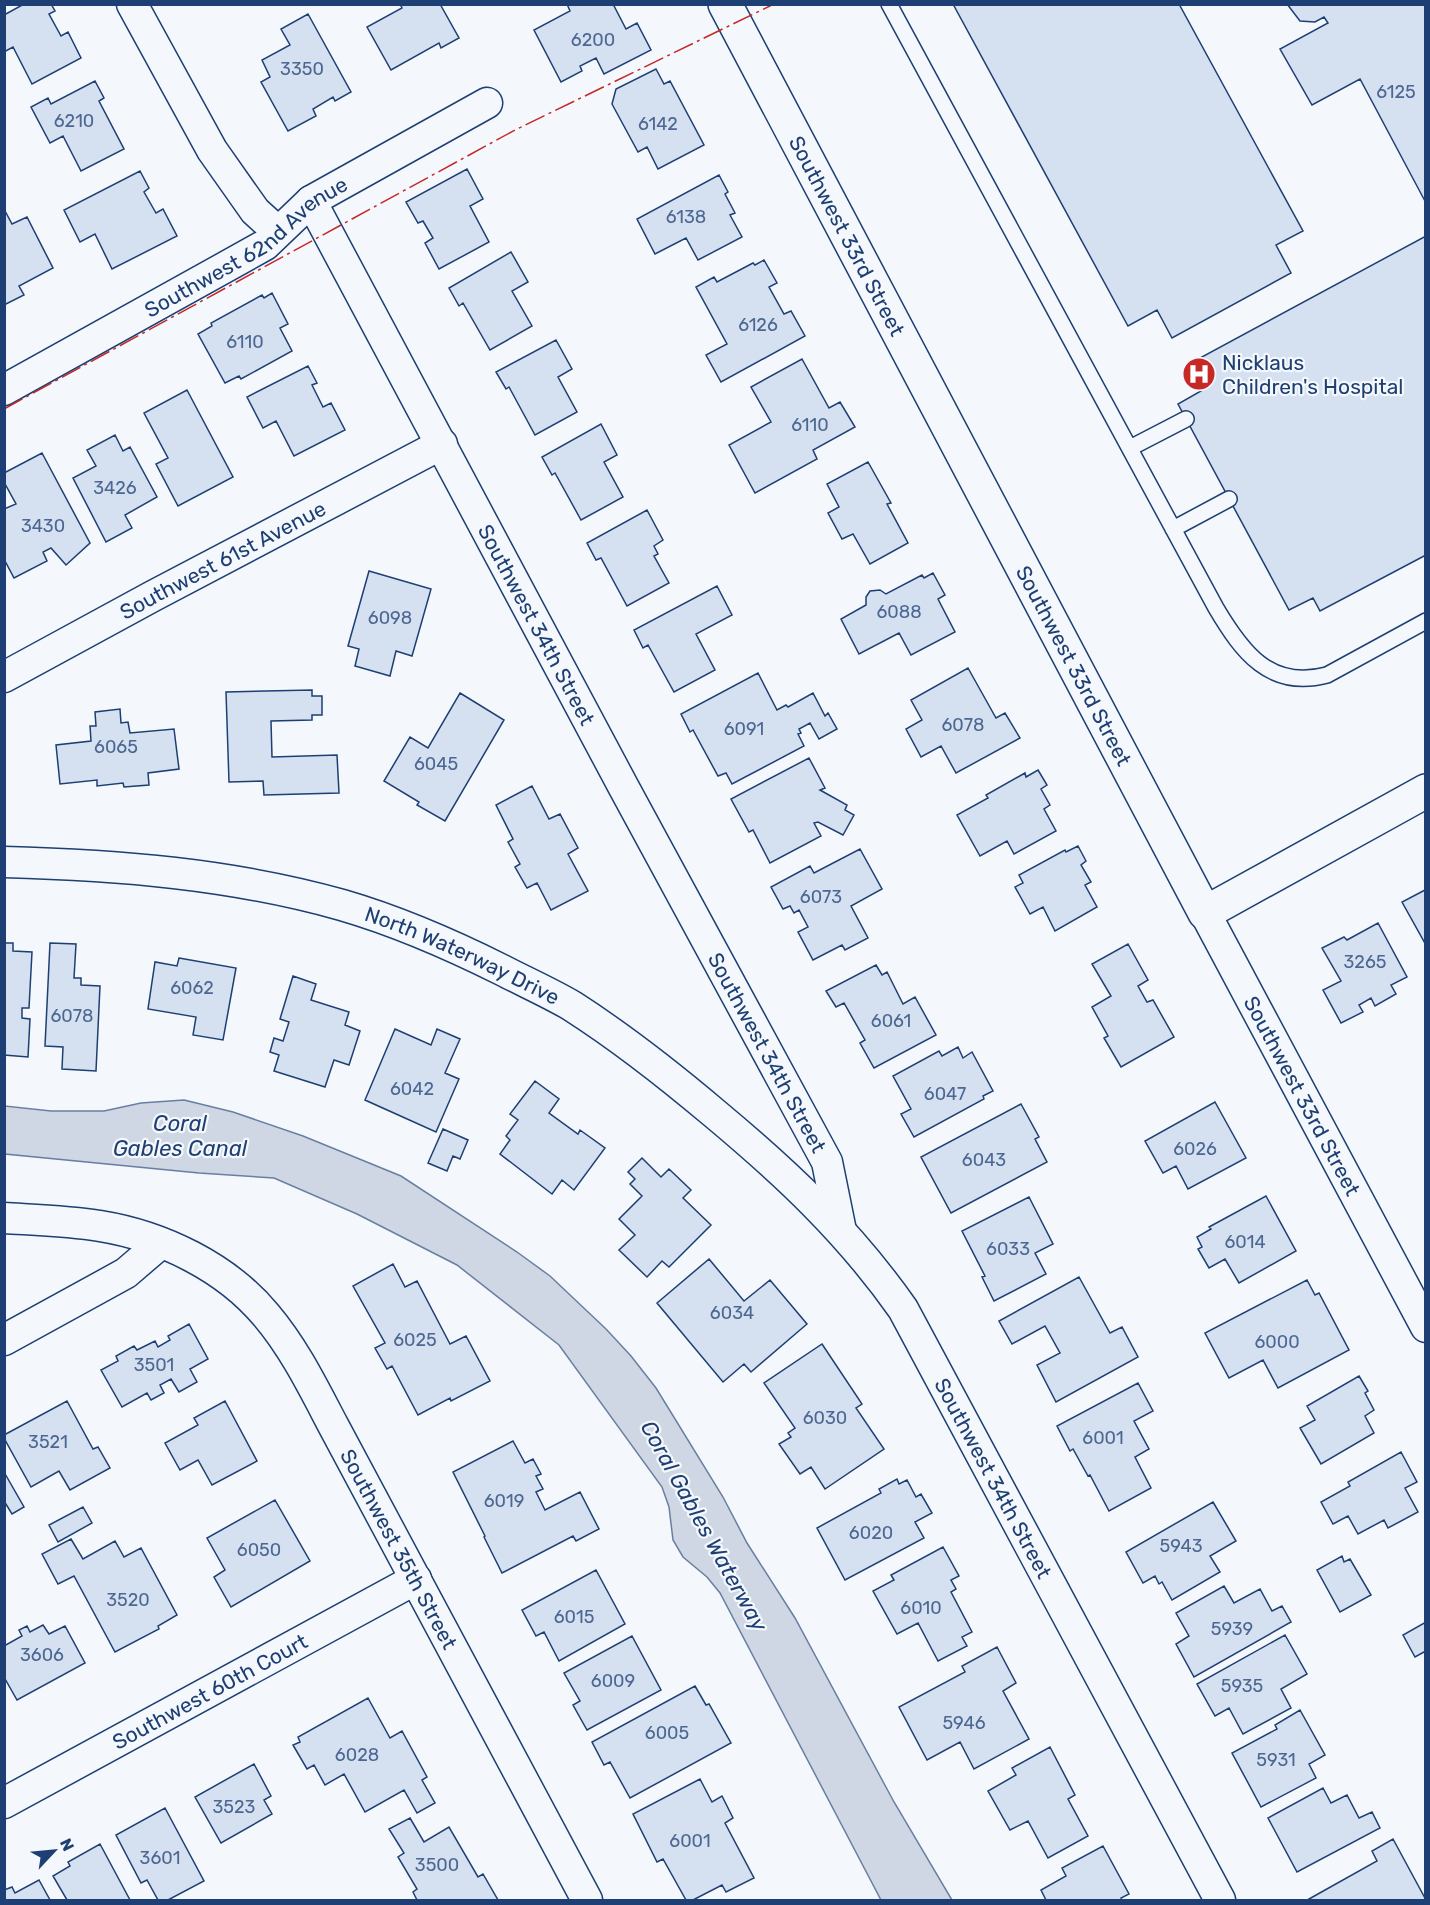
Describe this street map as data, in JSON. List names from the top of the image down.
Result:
{
  "streets": {
    "street": [
      "Southwest 33rd Street",
      "Southwest 62nd Avenue",
      "Southwest 61st Avenue",
      "Southwest 34th Street",
      "North Waterway Drive",
      "Southwest 35th Street",
      "Southwest 60th Court"
    ]
  },
  "crossings": [
    ["Southwest 62nd Avenue", "Southwest 34th Street"],
    ["Southwest 61st Avenue", "Southwest 34th Street"],
    ["Southwest 34th Street", "North Waterway Drive"],
    ["Southwest 35th Street", "Southwest 60th Court"]
  ],
  "water": ["Coral Gables Canal", "Coral Gables Waterway"],
  "places": {
    "hospital": ["Nicklaus Children's Hospital"]
  },
  "house_numbers": [
    "6200",
    "3350",
    "6125",
    "6210",
    "6142",
    "6138",
    "6126",
    "6110",
    "6110",
    "3426",
    "3430",
    "6088",
    "6098",
    "6078",
    "6091",
    "6065",
    "6045",
    "6073",
    "3265",
    "6062",
    "6078",
    "6061",
    "6042",
    "6047",
    "6026",
    "6043",
    "6014",
    "6033",
    "6034",
    "6025",
    "6000",
    "3501",
    "6030",
    "6001",
    "3521",
    "6019",
    "6020",
    "5943",
    "6050",
    "3520",
    "6010",
    "6015",
    "5939",
    "3606",
    "6009",
    "5935",
    "5946",
    "6005",
    "6028",
    "5931",
    "3523",
    "6001",
    "3601",
    "3500"
  ],
  "north": "top right"
}
